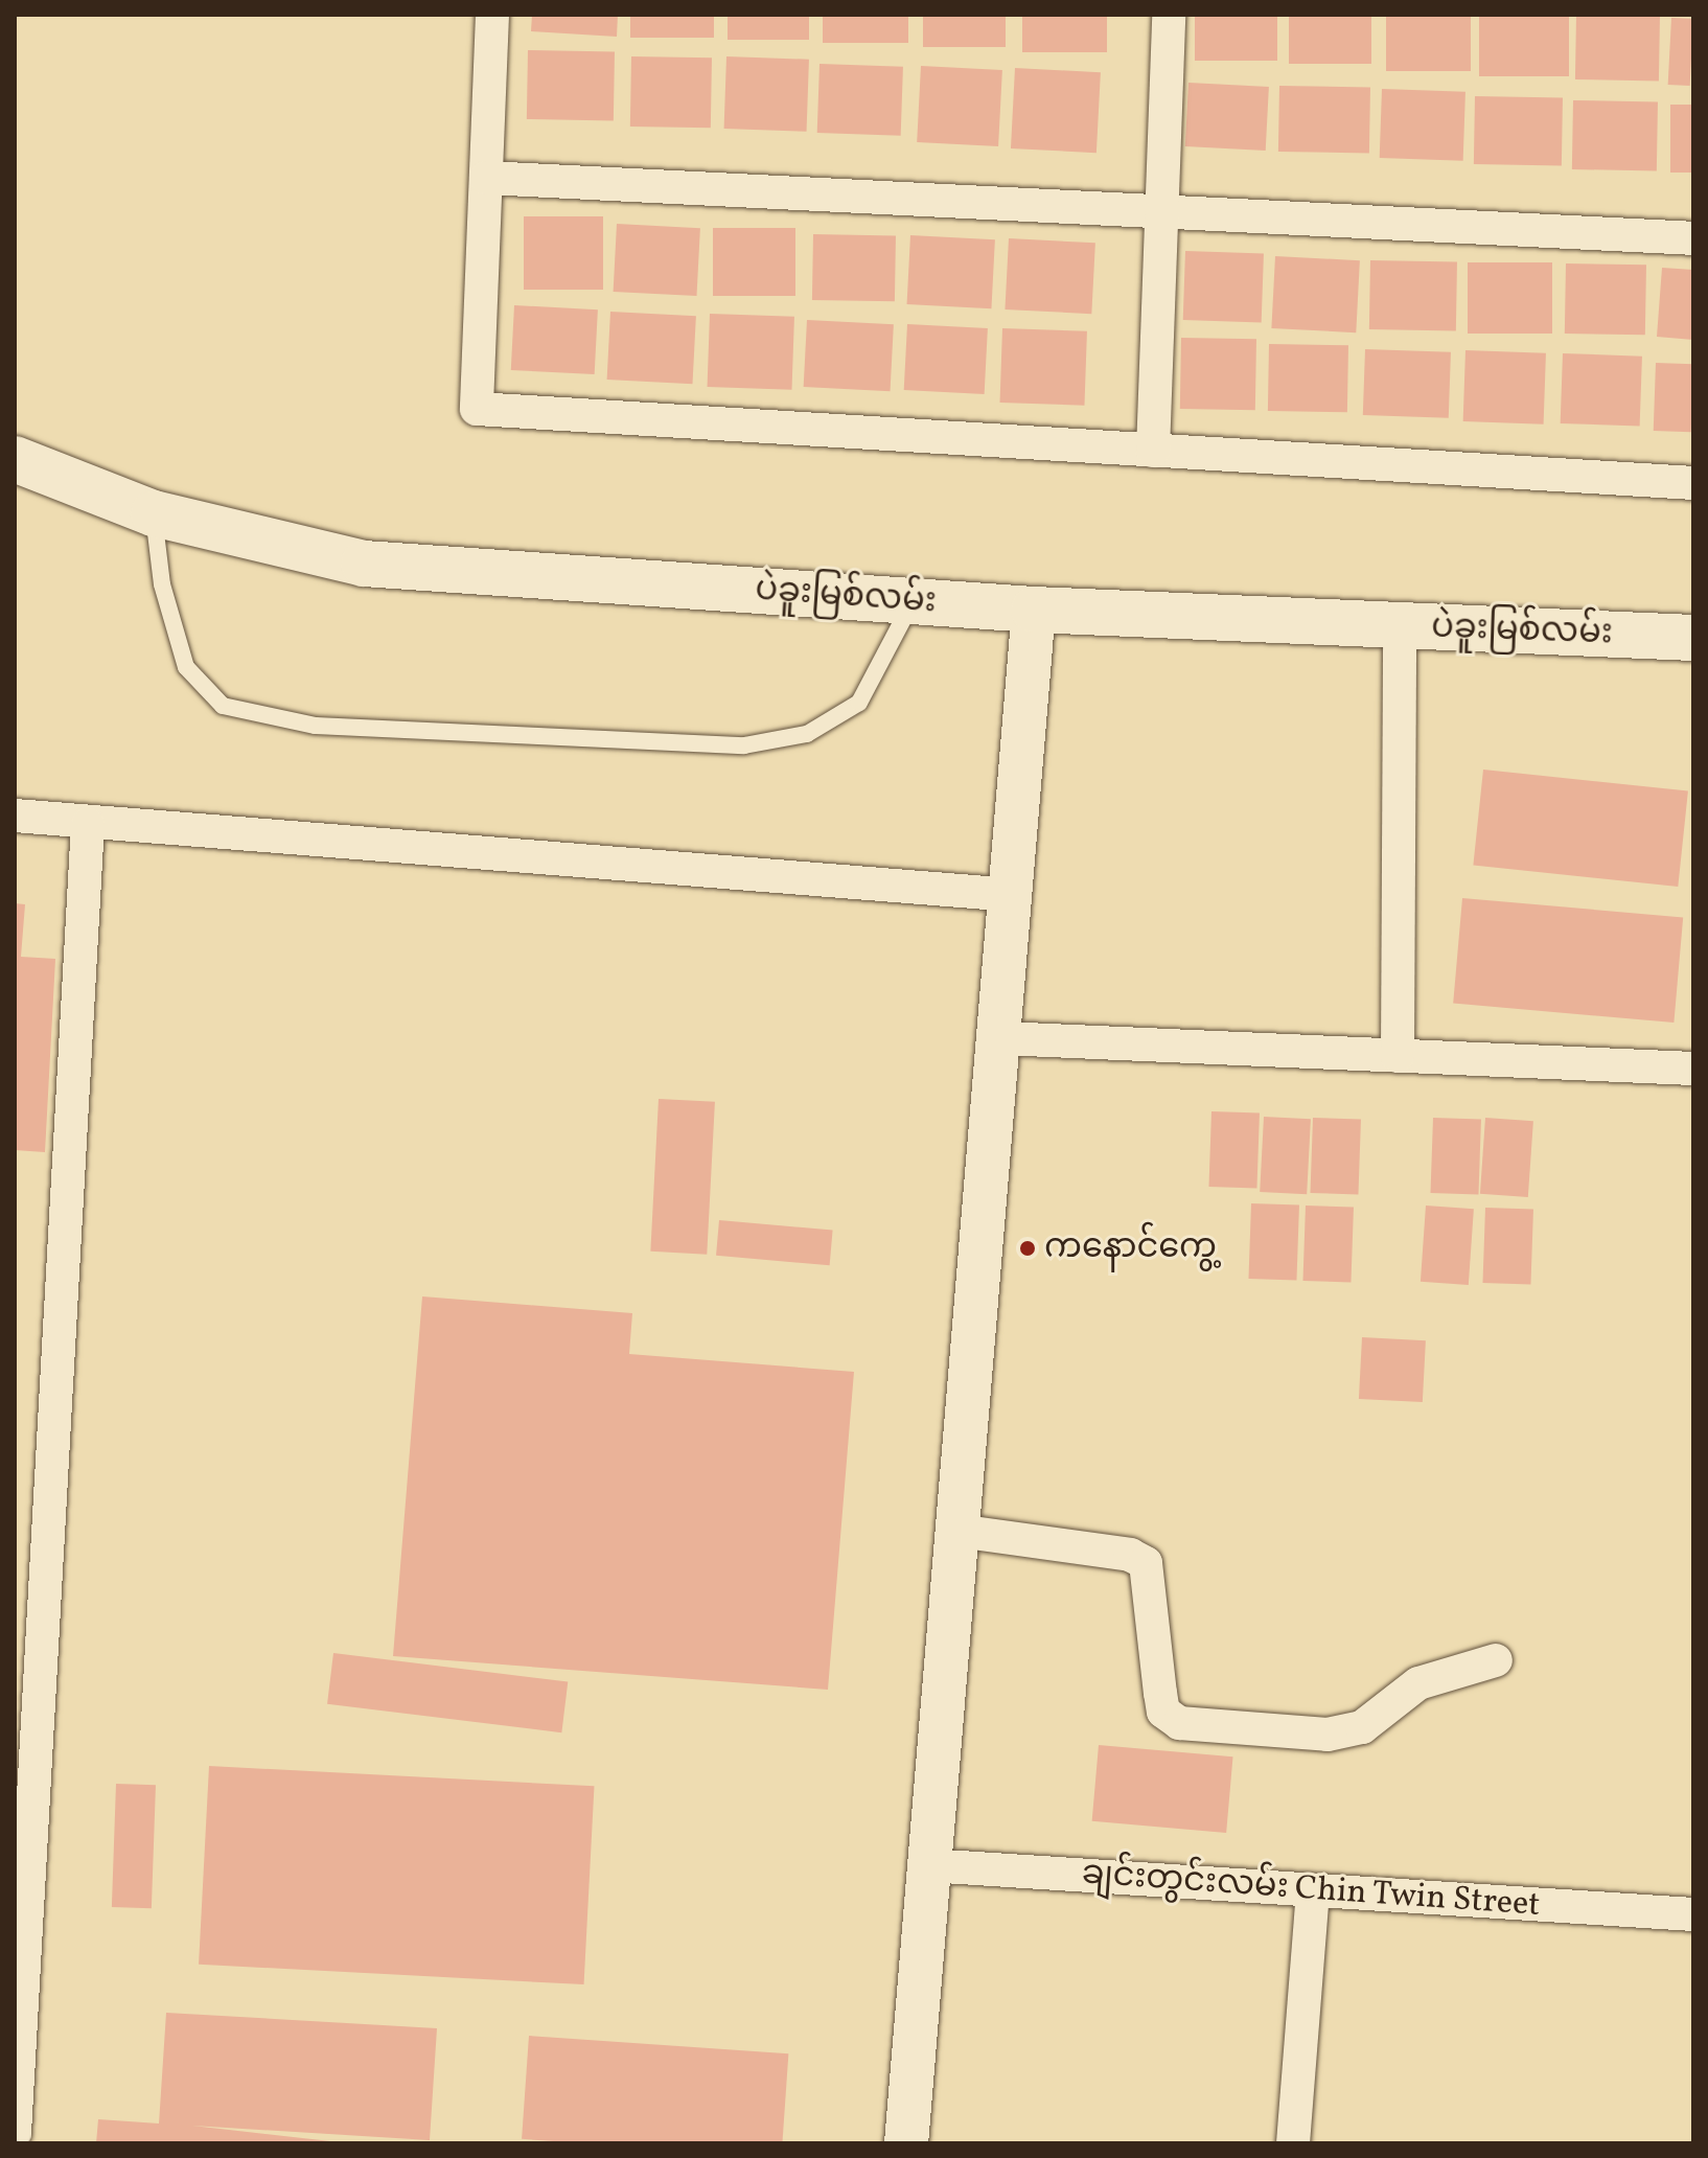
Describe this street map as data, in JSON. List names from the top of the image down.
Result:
{
  "streets": {
    "main road": ["ပဲခူးမြစ်လမ်း"],
    "street": ["ချင်းတွင်းလမ်း Chin Twin Street"]
  },
  "places": ["ကနောင်ကွေ့"]
}
